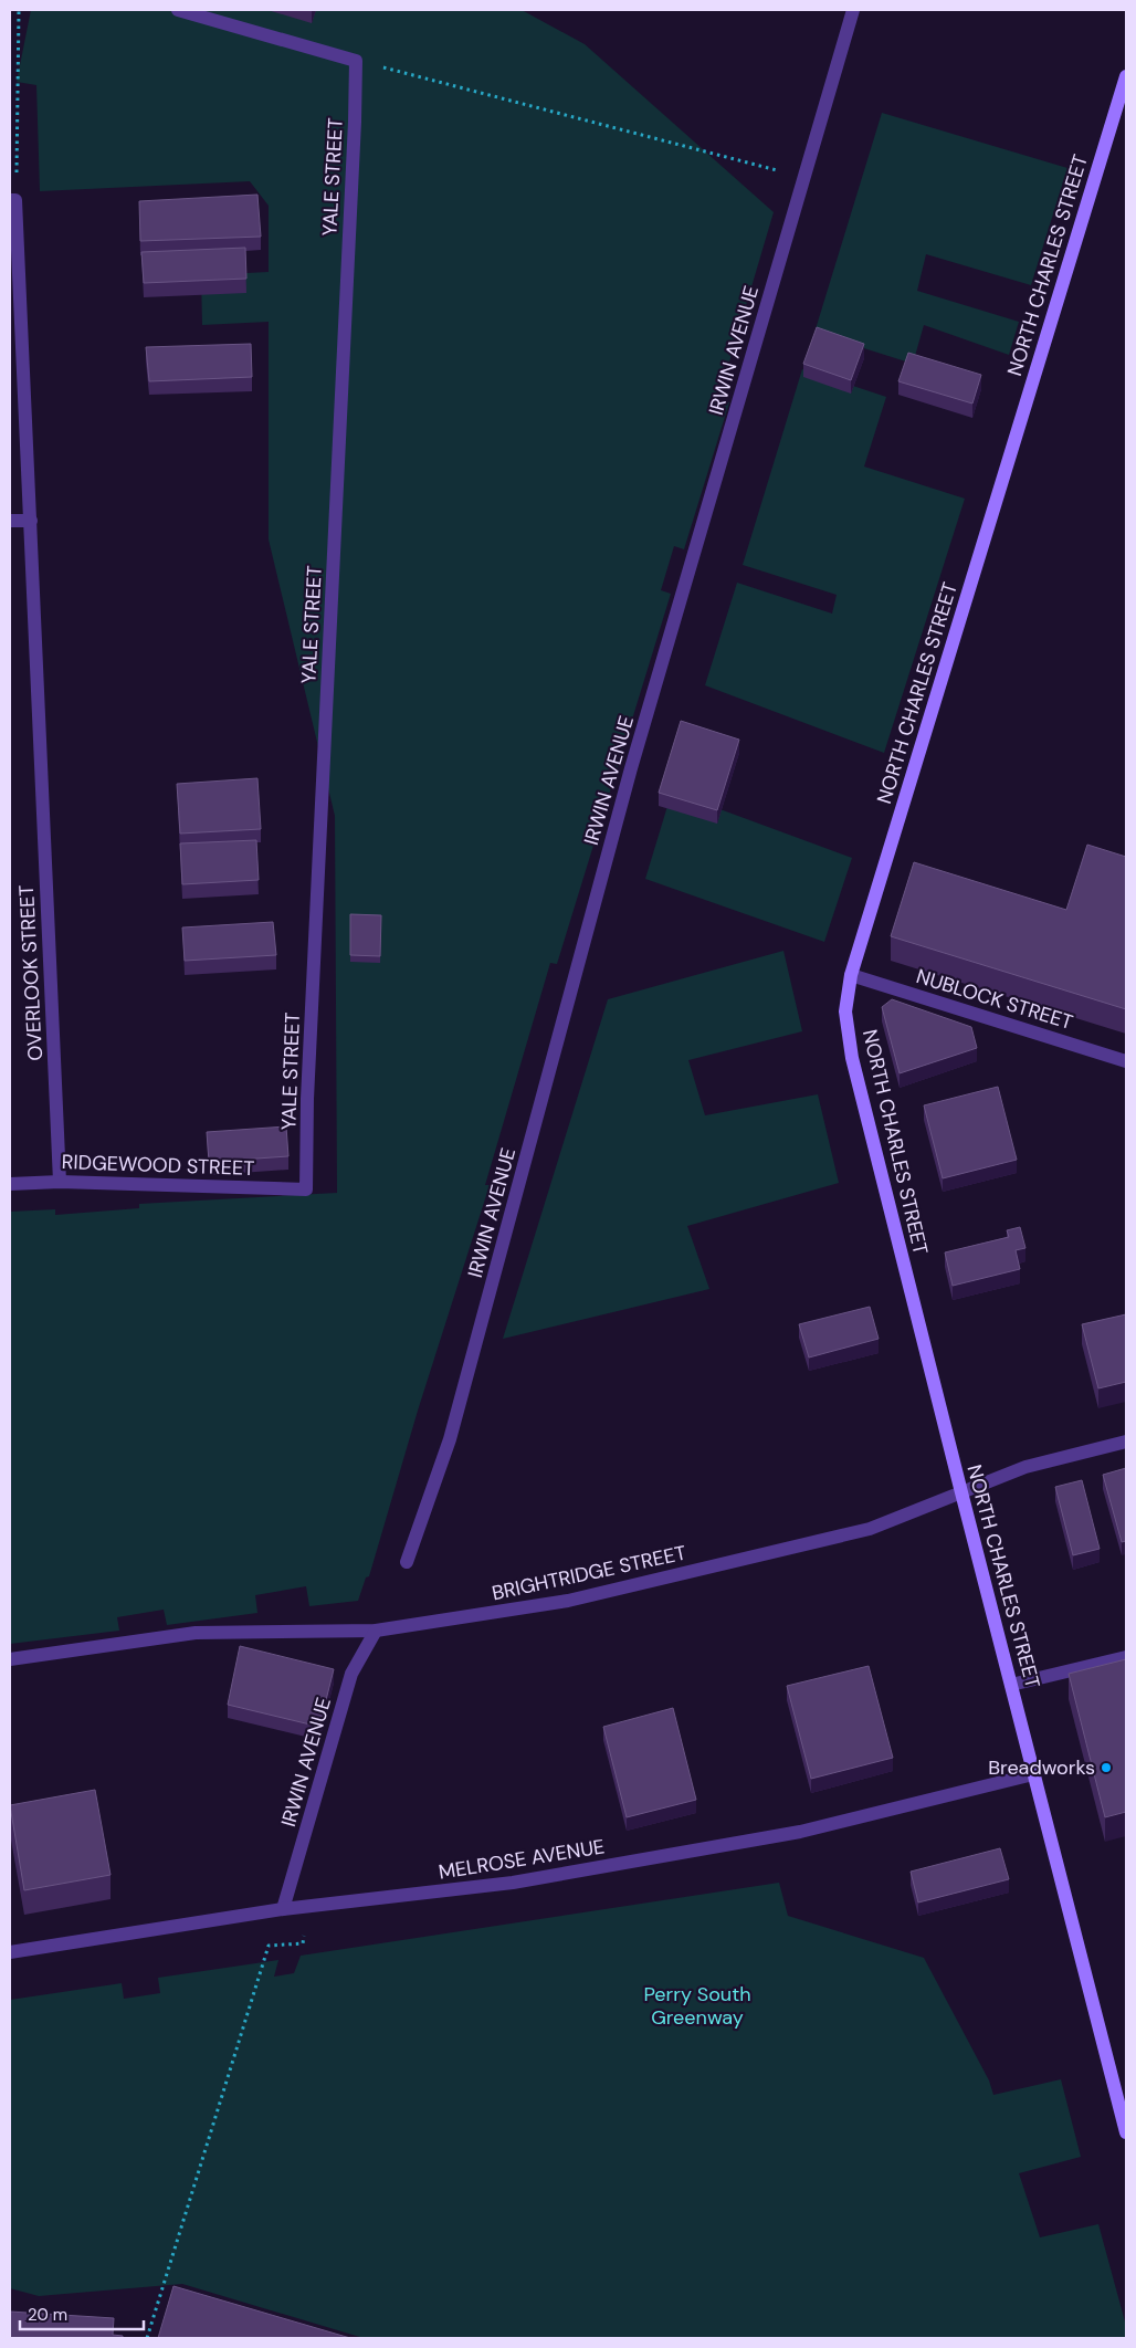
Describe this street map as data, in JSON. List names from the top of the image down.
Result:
{
  "streets": {
    "street": [
      "YALE STREET",
      "NORTH CHARLES STREET",
      "IRWIN AVENUE",
      "OVERLOOK STREET",
      "NUBLOCK STREET",
      "RIDGEWOOD STREET",
      "BRIGHTRIDGE STREET",
      "MELROSE AVENUE"
    ]
  },
  "crossings": [
    ["YALE STREET", "RIDGEWOOD STREET"],
    ["NORTH CHARLES STREET", "NUBLOCK STREET"],
    ["NORTH CHARLES STREET", "BRIGHTRIDGE STREET"],
    ["NORTH CHARLES STREET", "MELROSE AVENUE"],
    ["IRWIN AVENUE", "BRIGHTRIDGE STREET"],
    ["IRWIN AVENUE", "MELROSE AVENUE"],
    ["OVERLOOK STREET", "RIDGEWOOD STREET"]
  ],
  "parks": ["Perry South Greenway"],
  "places": ["Breadworks"],
  "scale_bar": "20 m"
}
